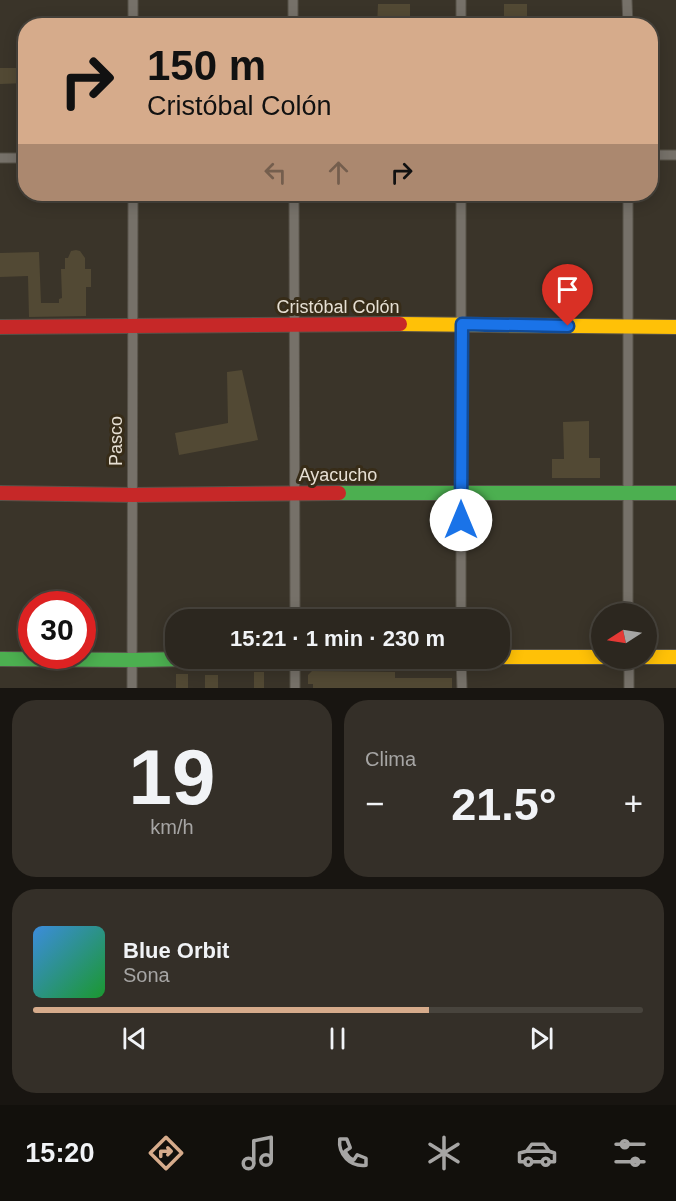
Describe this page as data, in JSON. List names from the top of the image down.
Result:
{
  "streets": {
    "main road": ["Cristóbal Colón", "Ayacucho"],
    "street": ["Pasco"]
  },
  "crossings": [
    ["Cristóbal Colón", "Pasco"],
    ["Pasco", "Ayacucho"]
  ],
  "north": "left",
  "page": {
    "turn": ["150 m", "Cristóbal Colón"],
    "limit": "30",
    "trip": "15:21 · 1 min · 230 m",
    "tile": [
      ["19", "km/h"],
      "Clima"
    ],
    "heat": ["−", "21.5°", "+"],
    "song": ["Blue Orbit", "Sona"],
    "tabs": "15:20"
  }
}
